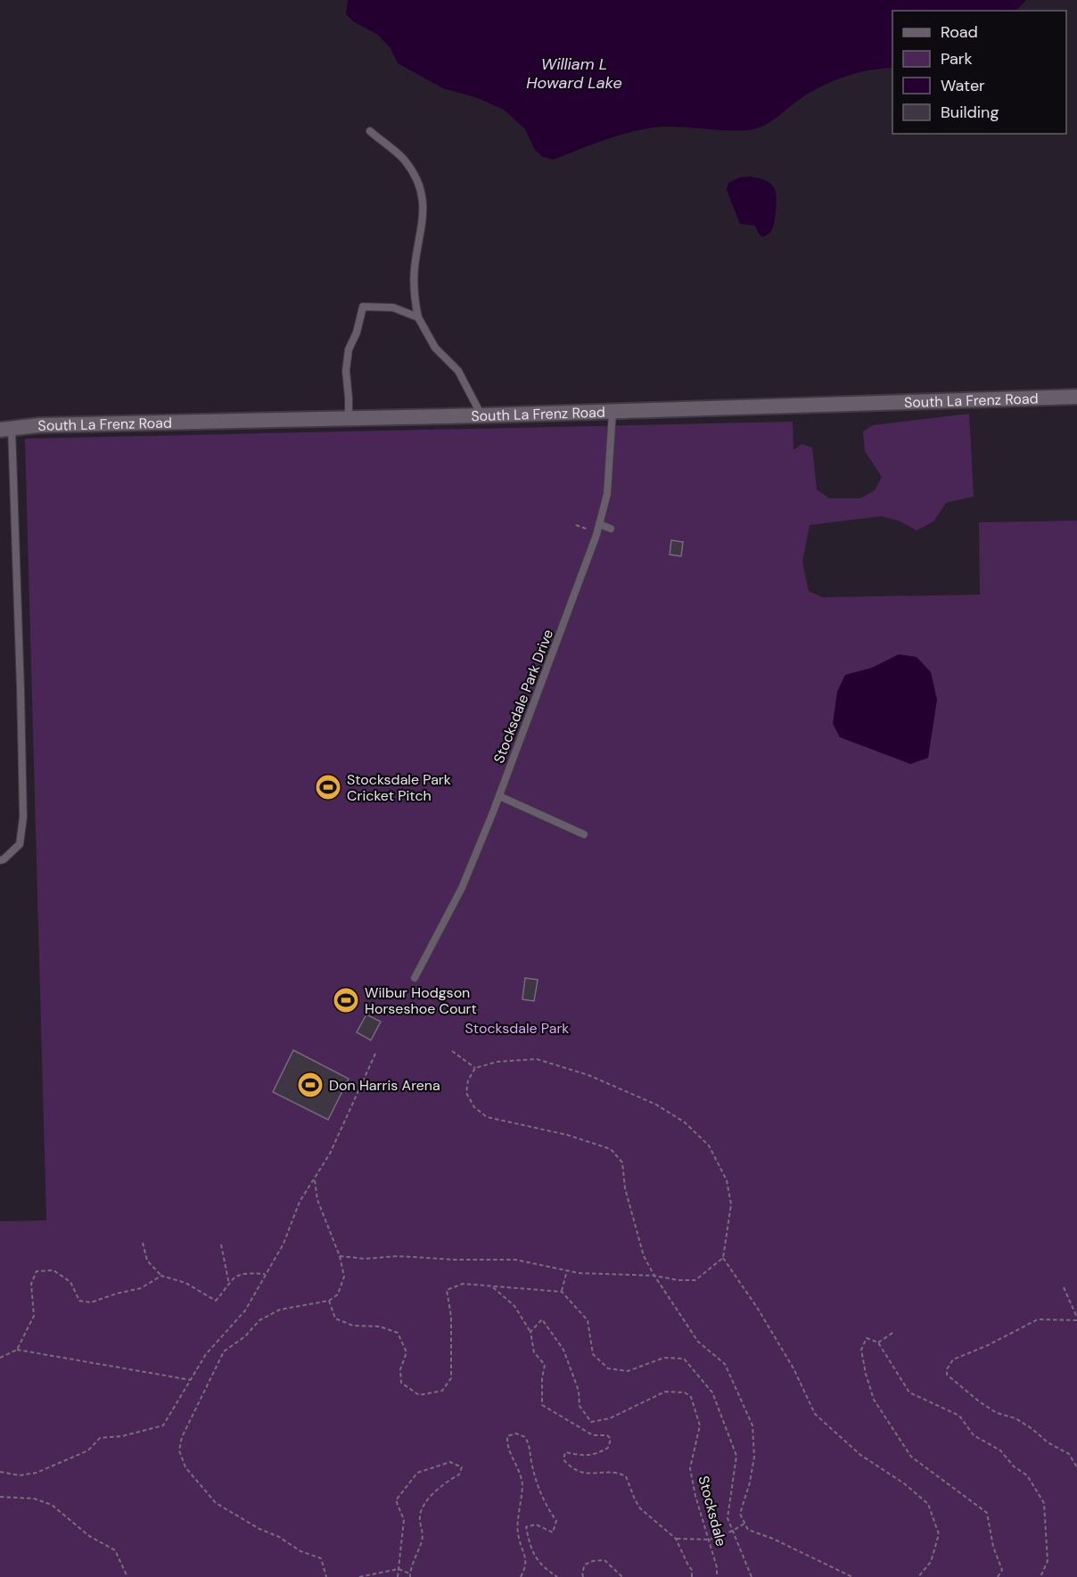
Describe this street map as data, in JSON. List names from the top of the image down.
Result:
{
  "streets": {
    "street": ["South La Frenz Road"],
    "lane": ["Stocksdale Park Drive"],
    "path": ["Stocksdale"]
  },
  "crossings": [
    ["South La Frenz Road", "Stocksdale Park Drive"]
  ],
  "water": ["William L Howard Lake"],
  "parks": ["Stocksdale Park"],
  "places": {
    "sports": ["Stocksdale Park Cricket Pitch", "Wilbur Hodgson Horseshoe Court", "Don Harris Arena"]
  },
  "legend": [
    "Road",
    "Park",
    "Water",
    "Building"
  ]
}
